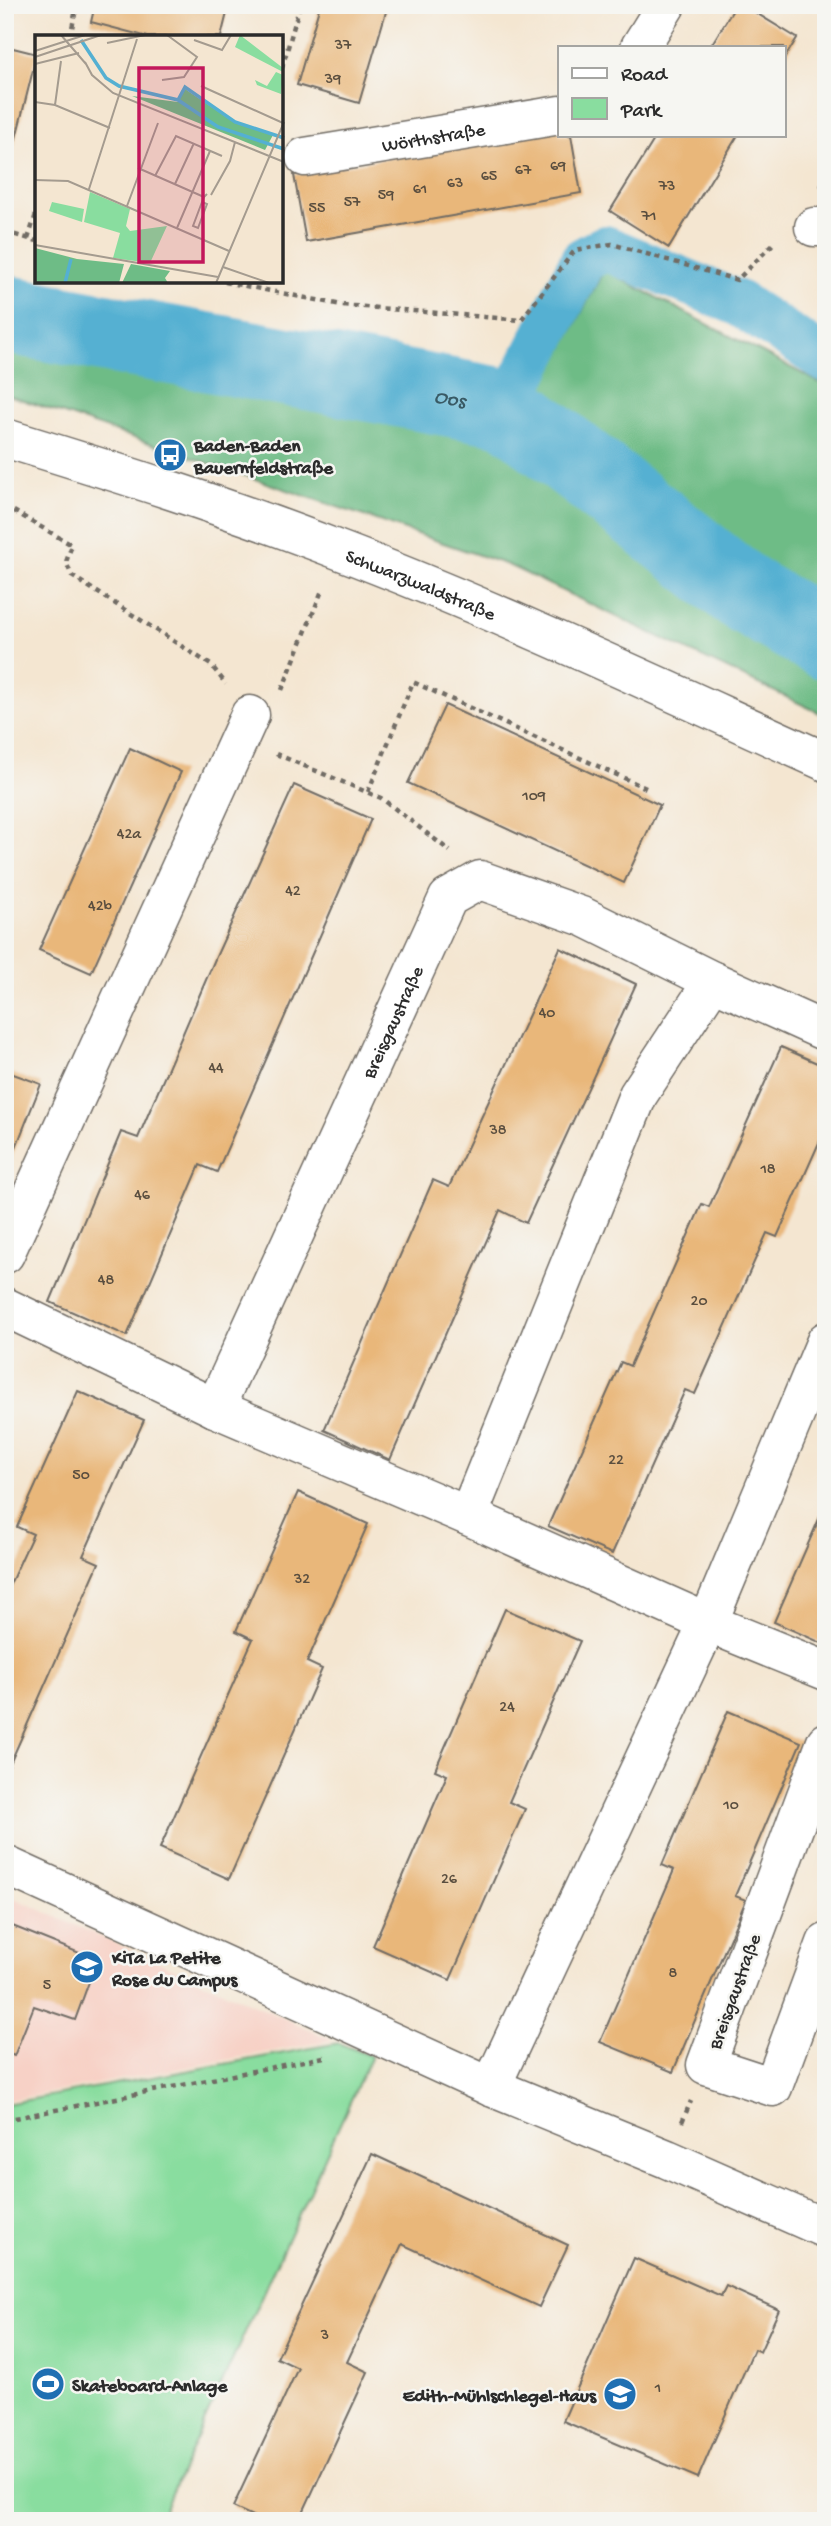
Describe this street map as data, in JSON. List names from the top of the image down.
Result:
{
  "streets": {
    "street": ["Wörthstraße", "Schwarzwaldstraße", "Breisgaustraße"]
  },
  "water": ["Oos"],
  "places": {
    "bus stop": ["Baden-Baden Bauernfeldstraße"],
    "school or university": ["KiTa La Petite Rose du Campus", "Edith-Mühlschlegel-Haus"],
    "sports": ["Skateboard-Anlage"]
  },
  "house_numbers": [
    "37",
    "39",
    "69",
    "67",
    "65",
    "63",
    "73",
    "61",
    "59",
    "57",
    "55",
    "71",
    "109",
    "42a",
    "42",
    "42b",
    "40",
    "44",
    "38",
    "18",
    "46",
    "48",
    "20",
    "22",
    "50",
    "32",
    "24",
    "10",
    "26",
    "8",
    "5",
    "3",
    "1"
  ],
  "legend": ["Road", "Park"]
}
